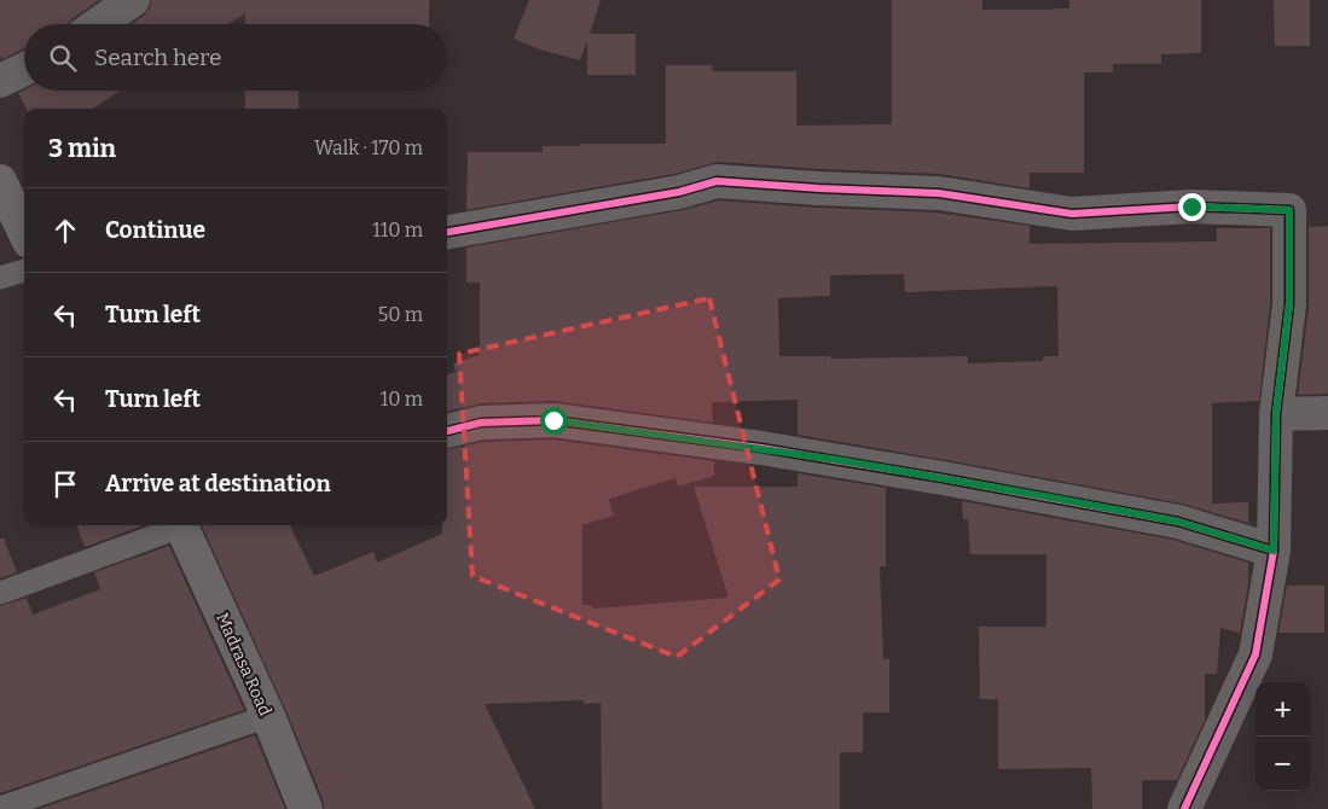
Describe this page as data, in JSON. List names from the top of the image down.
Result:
{
  "streets": {
    "street": ["Madrasa Road"]
  },
  "page": {
    "search": "Search here",
    "heading": ["3 min", "Walk · 170 m"],
    "list": [
      ["Continue", "110 m"],
      ["Turn left", "50 m"],
      ["Turn left", "10 m"],
      "Arrive at destination"
    ],
    "map_buttons": ["+", "−"]
  }
}
